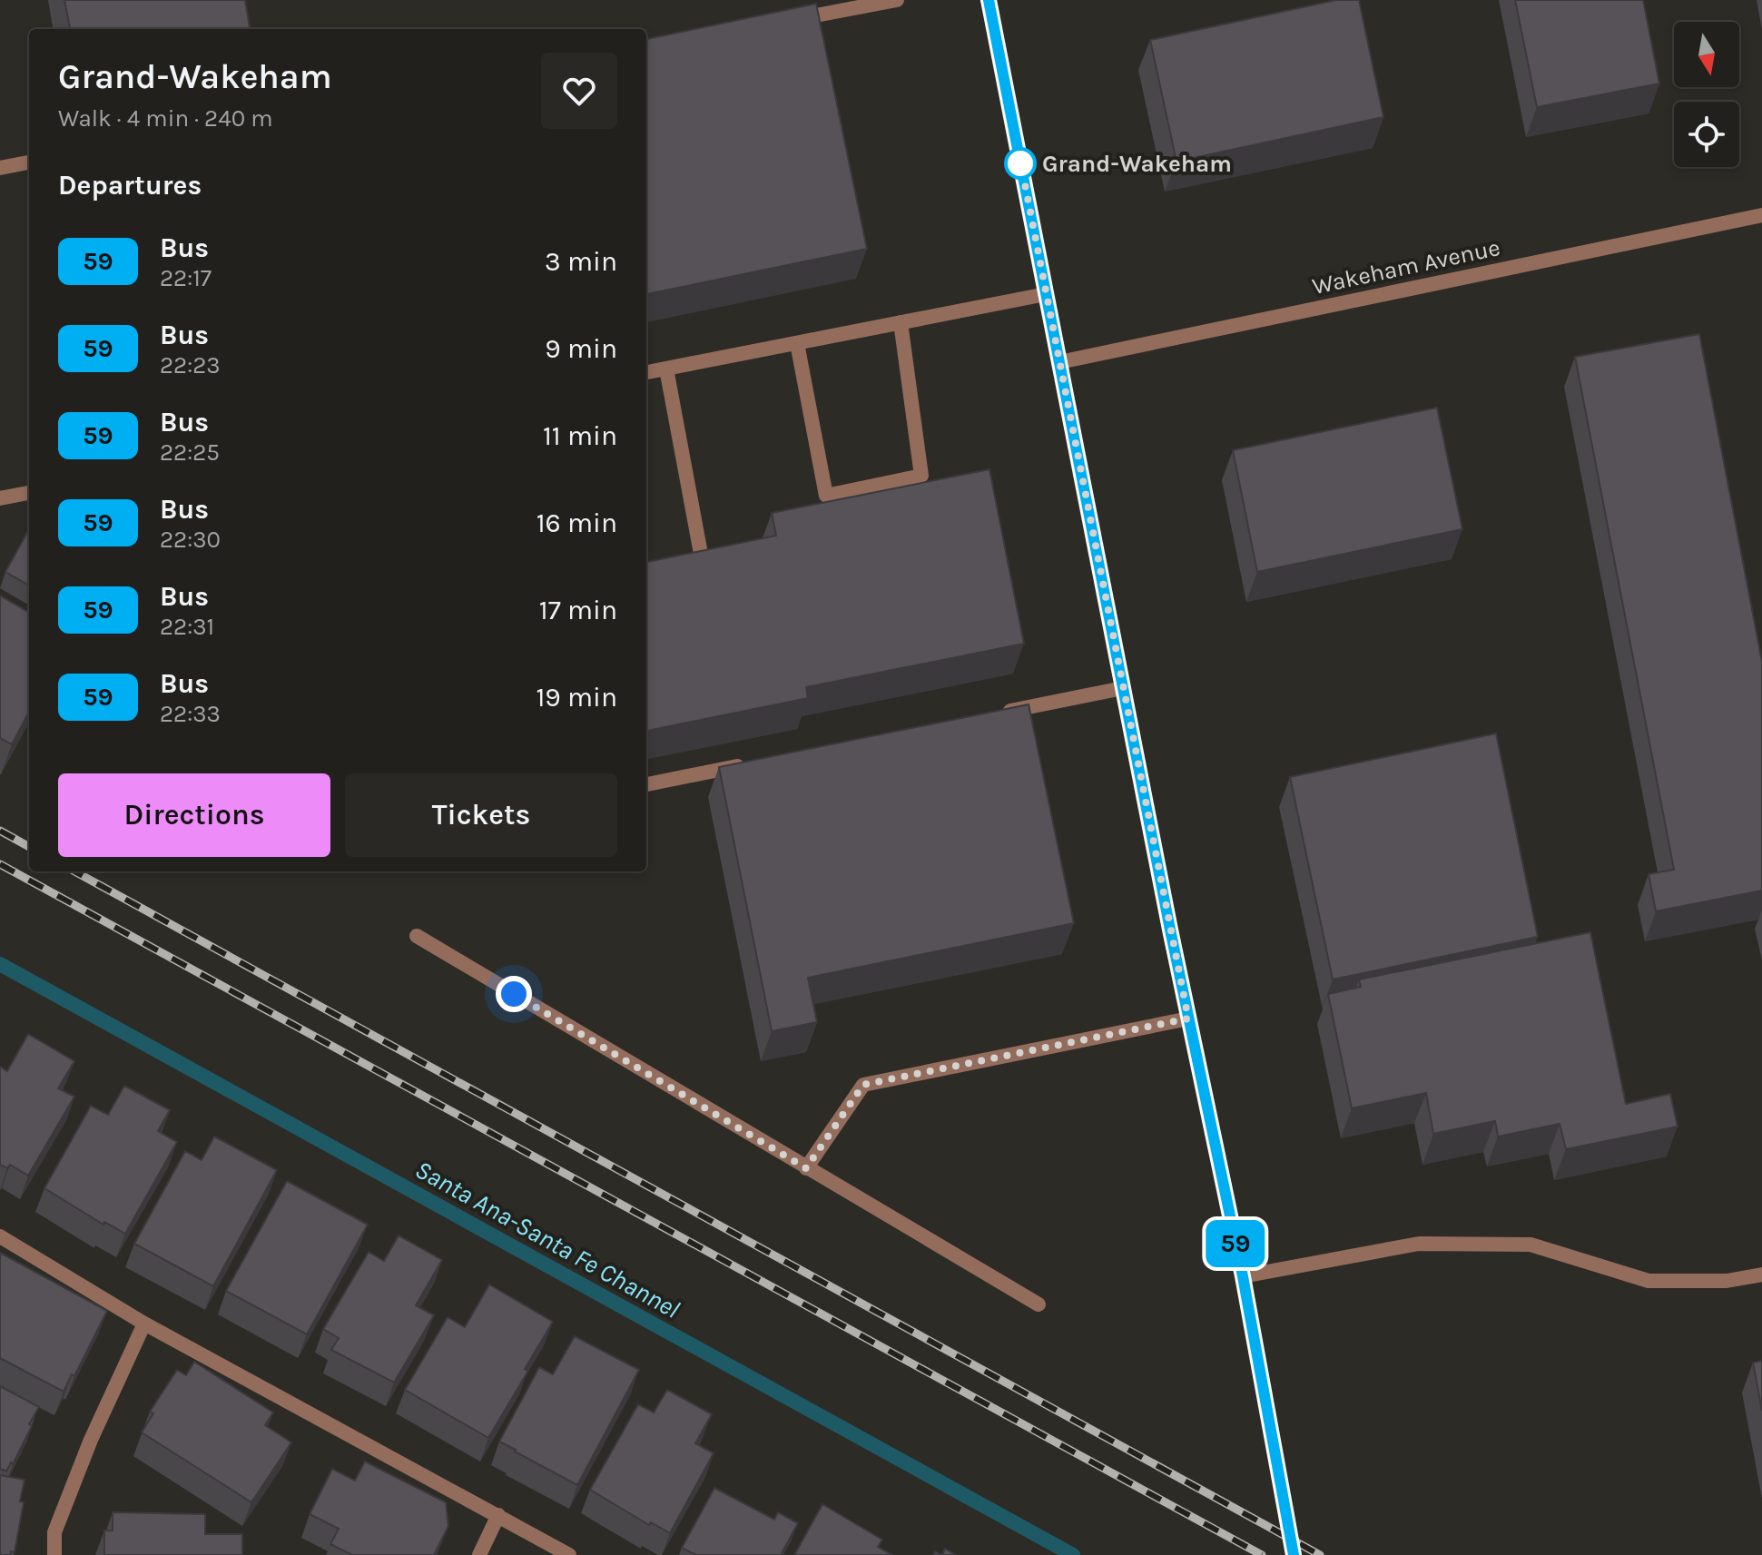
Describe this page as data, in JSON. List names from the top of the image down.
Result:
{
  "streets": {
    "street": ["Wakeham Avenue"]
  },
  "water": ["Santa Ana-Santa Fe Channel"],
  "places": ["Grand-Wakeham"],
  "lines": ["bus line 59"],
  "north": "bottom",
  "page": {
    "on_map": "59",
    "heading": [
      ["Grand-Wakeham", "Walk · 4 min · 240 m"],
      "Departures"
    ],
    "list": [
      {
        "mark": "59",
        "name": "Bus",
        "note": "22:17",
        "value": "3 min"
      },
      {
        "mark": "59",
        "name": "Bus",
        "note": "22:23",
        "value": "9 min"
      },
      {
        "mark": "59",
        "name": "Bus",
        "note": "22:25",
        "value": "11 min"
      },
      {
        "mark": "59",
        "name": "Bus",
        "note": "22:30",
        "value": "16 min"
      },
      {
        "mark": "59",
        "name": "Bus",
        "note": "22:31",
        "value": "17 min"
      },
      {
        "mark": "59",
        "name": "Bus",
        "note": "22:33",
        "value": "19 min"
      }
    ],
    "buttons": ["Directions", "Tickets"]
  }
}
